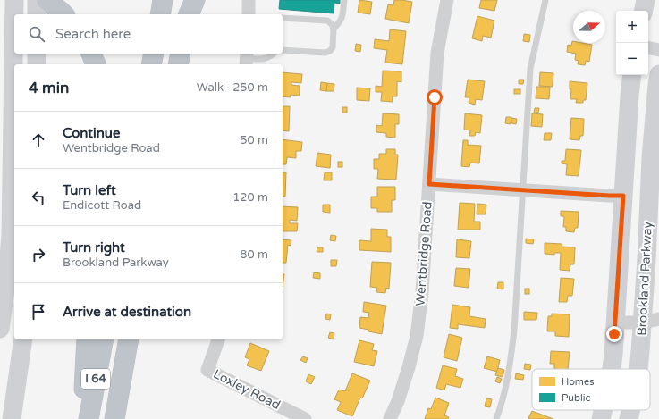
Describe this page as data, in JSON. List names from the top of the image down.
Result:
{
  "streets": {
    "highway": ["I 64"],
    "main road": ["Brookland Parkway"],
    "street": ["Wentbridge Road", "Loxley Road"]
  },
  "legend": ["Homes", "Public"],
  "north": "right",
  "page": {
    "map_buttons": ["+", "−"],
    "search": "Search here",
    "heading": ["4 min", "Walk · 250 m"],
    "list": [
      ["Continue", "Wentbridge Road", "50 m"],
      ["Turn left", "Endicott Road", "120 m"],
      ["Turn right", "Brookland Parkway", "80 m"],
      "Arrive at destination"
    ]
  }
}
